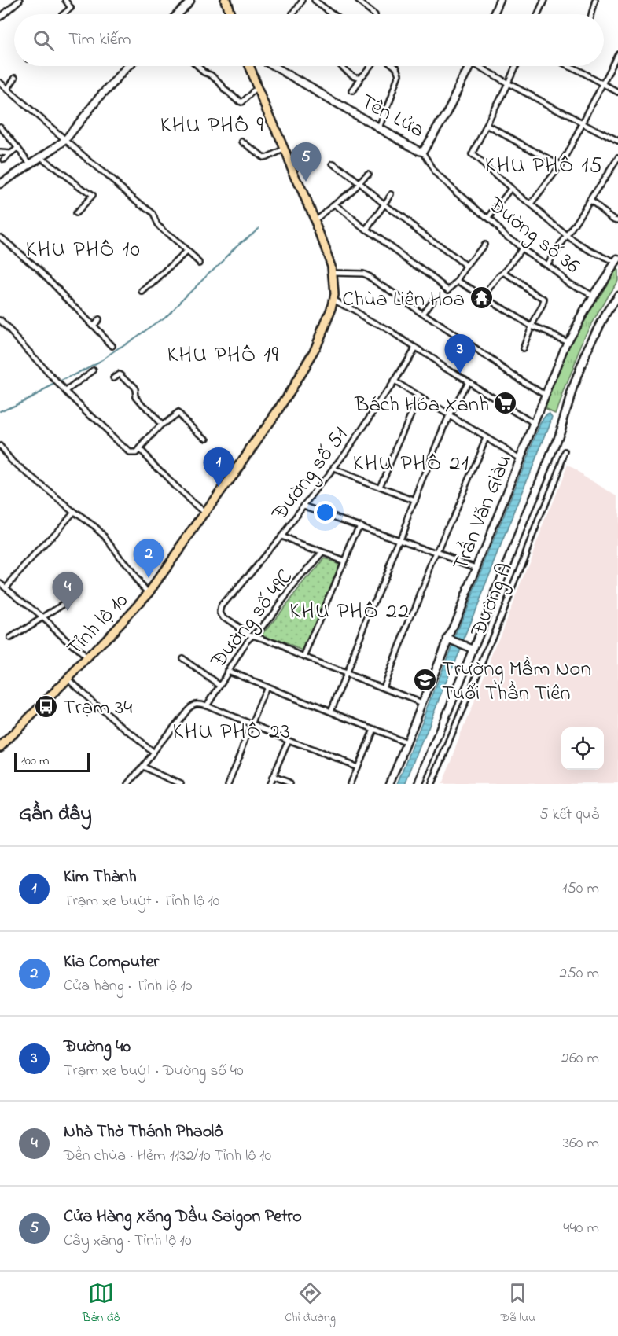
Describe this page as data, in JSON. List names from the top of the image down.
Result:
{
  "streets": {
    "main road": ["Tên Lửa", "Trần Văn Giàu", "Tỉnh lộ 10"],
    "street": [
      "Đường số 36",
      "Đường số 51",
      "Đường A",
      "Đường số 49C"
    ]
  },
  "crossings": [
    ["Tên Lửa", "Đường số 36"],
    ["Đường số 36", "Trần Văn Giàu"],
    ["Đường số 51", "Đường số 49C"]
  ],
  "districts": [
    "KHU PHỐ 9",
    "KHU PHỐ 15",
    "KHU PHỐ 10",
    "KHU PHỐ 19",
    "KHU PHỐ 21",
    "KHU PHỐ 22",
    "KHU PHỐ 23"
  ],
  "places": {
    "temple": ["Chùa Liên Hoa"],
    "supermarket": ["Bách Hóa Xanh"],
    "school or university": ["Trường Mầm Non Tuổi Thần Tiên"],
    "bus stop": ["Trạm 34"]
  },
  "scale_bar": "100 m",
  "page": {
    "search": "Tìm kiếm",
    "pins": [
      "5",
      "3",
      "1",
      "2",
      "4"
    ],
    "scale": "100 m",
    "heading": ["Gần đây", "5 kết quả"],
    "list": [
      {
        "mark": "1",
        "name": "Kim Thành",
        "note": "Trạm xe buýt · Tỉnh lộ 10",
        "value": "150 m"
      },
      {
        "mark": "2",
        "name": "Kia Computer",
        "note": "Cửa hàng · Tỉnh lộ 10",
        "value": "250 m"
      },
      {
        "mark": "3",
        "name": "Đường 40",
        "note": "Trạm xe buýt · Đường số 40",
        "value": "260 m"
      },
      {
        "mark": "4",
        "name": "Nhà Thờ Thánh Phaolô",
        "note": "Đền chùa · Hẻm 1132/10 Tỉnh lộ 10",
        "value": "360 m"
      },
      {
        "mark": "5",
        "name": "Cửa Hàng Xăng Dầu Saigon Petro",
        "note": "Cây xăng · Tỉnh lộ 10",
        "value": "440 m"
      }
    ],
    "nav": ["Bản đồ", "Chỉ đường", "Đã lưu"]
  }
}
